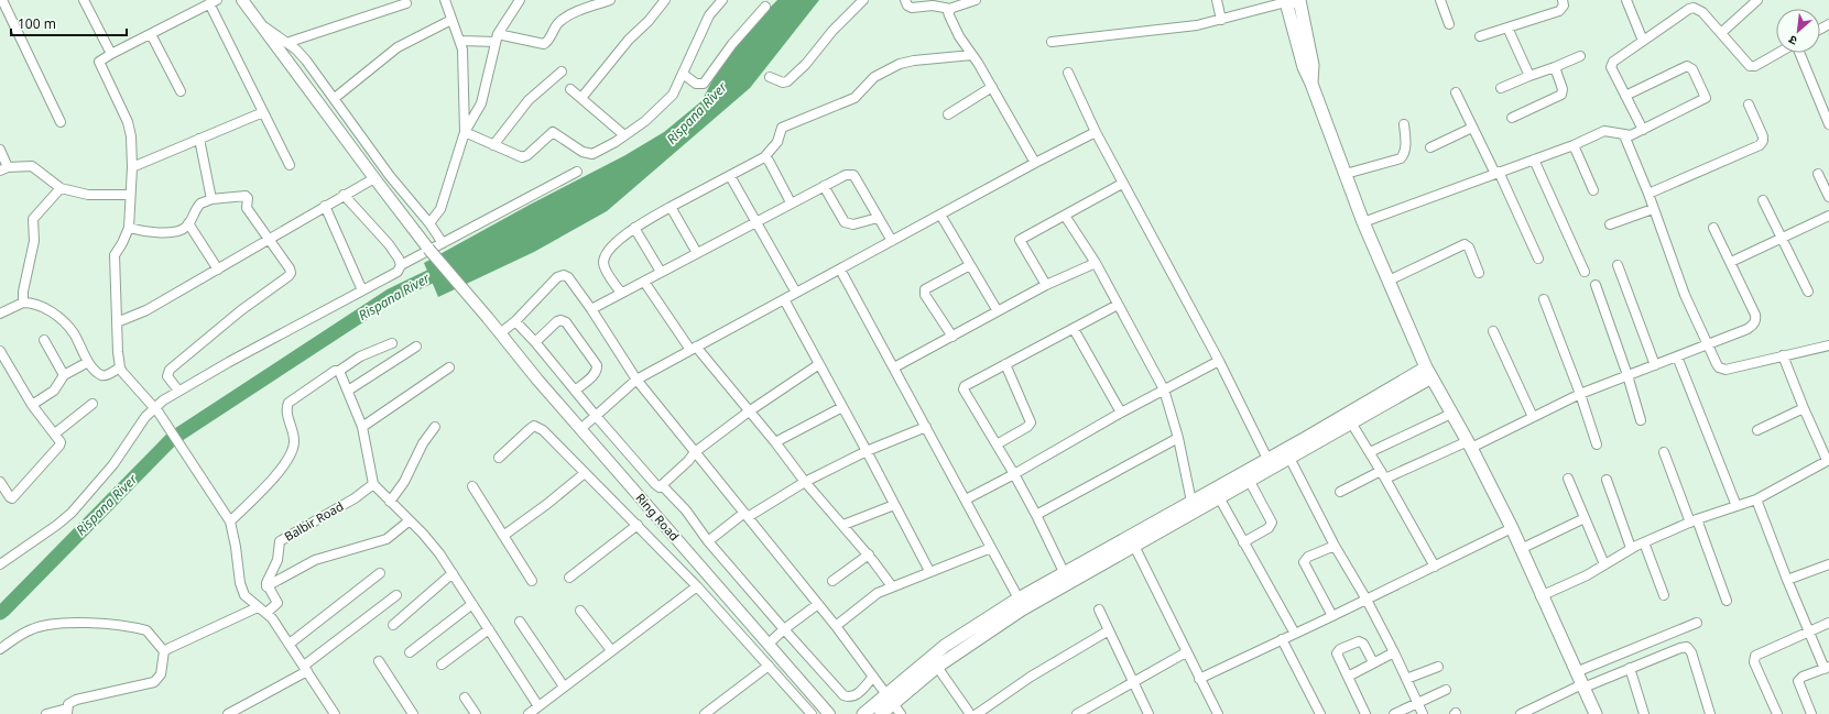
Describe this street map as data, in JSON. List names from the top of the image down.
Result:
{
  "streets": {
    "street": ["Ring Road", "Balbir Road"]
  },
  "water": ["Rispana River"],
  "scale_bar": "100 m",
  "north": "bottom left"
}
